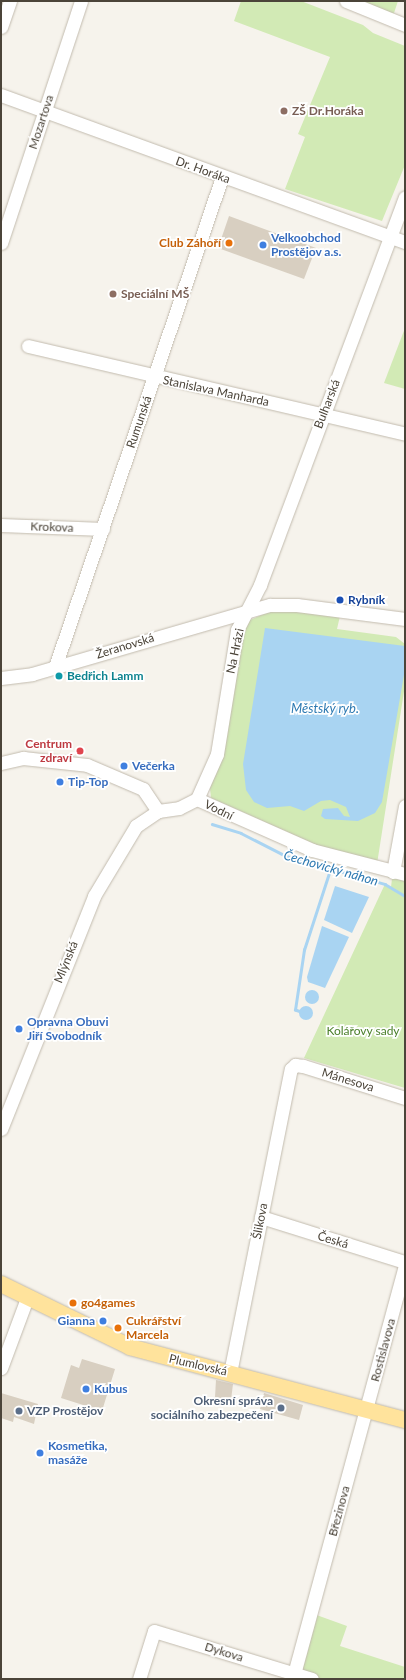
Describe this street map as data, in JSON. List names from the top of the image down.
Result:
{
  "streets": {
    "main road": ["Plumlovská"],
    "street": [
      "Mozartova",
      "Dr. Horáka",
      "Stanislava Manharda",
      "Bulharská",
      "Rumunská",
      "Krokova",
      "Žeranovská",
      "Na Hrázi",
      "Vodní",
      "Mlýnská",
      "Mánesova",
      "Šlikova",
      "Česká",
      "Rostislavova",
      "Březinova",
      "Dykova"
    ]
  },
  "crossings": [
    ["Mozartova", "Dr. Horáka"],
    ["Dr. Horáka", "Bulharská"],
    ["Dr. Horáka", "Rumunská"],
    ["Stanislava Manharda", "Bulharská"],
    ["Stanislava Manharda", "Rumunská"],
    ["Bulharská", "Žeranovská"],
    ["Bulharská", "Na Hrázi"],
    ["Rumunská", "Krokova"],
    ["Rumunská", "Žeranovská"],
    ["Žeranovská", "Na Hrázi"],
    ["Na Hrázi", "Vodní"],
    ["Vodní", "Mlýnská"],
    ["Mánesova", "Šlikova"],
    ["Šlikova", "Česká"],
    ["Šlikova", "Plumlovská"],
    ["Rostislavova", "Plumlovská"],
    ["Rostislavova", "Březinova"],
    ["Plumlovská", "Březinova"],
    ["Březinova", "Dykova"]
  ],
  "water": ["Městský ryb.", "Čechovický náhon"],
  "parks": ["Kolářovy sady"],
  "places": [
    "ZŠ Dr.Horáka",
    "Club Záhoří",
    "Velkoobchod Prostějov a.s.",
    "Speciální MŠ",
    "Rybník",
    "Bedřich Lamm",
    "Centrum zdraví",
    "Večerka",
    "Tip-Top",
    "Opravna Obuvi Jiří Svobodník",
    "go4games",
    "Gianna",
    "Cukrářství Marcela",
    "Kubus",
    "Okresní správa sociálního zabezpečení",
    "VZP Prostějov",
    "Kosmetika, masáže"
  ]
}
